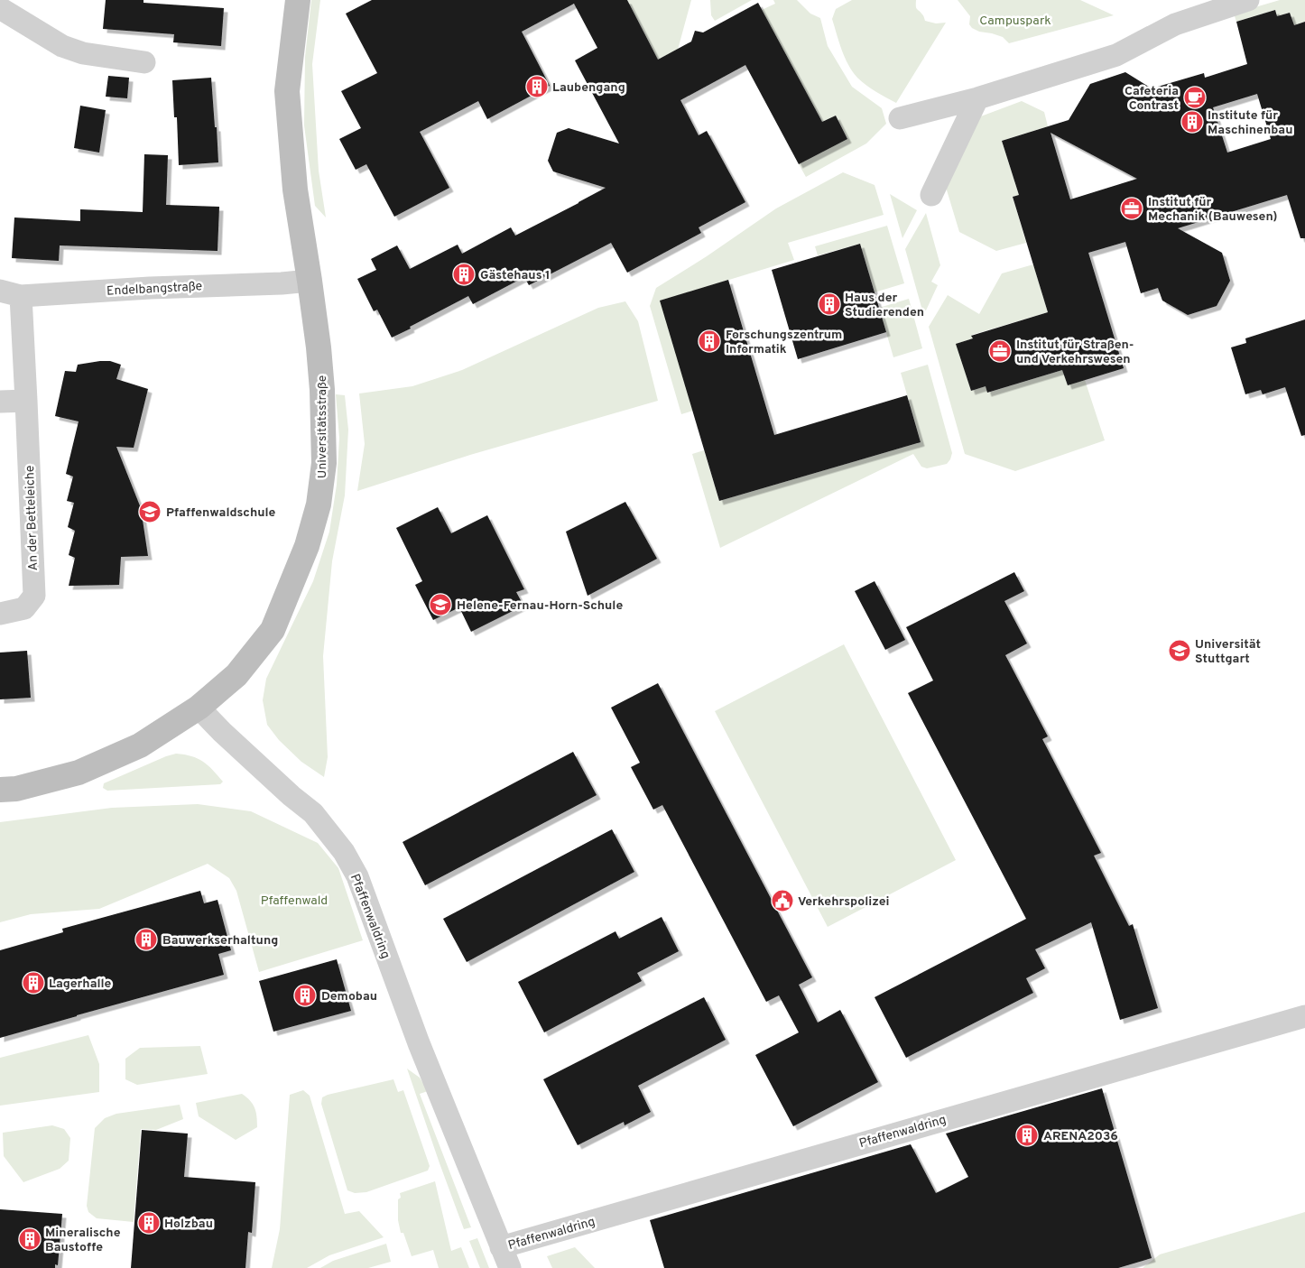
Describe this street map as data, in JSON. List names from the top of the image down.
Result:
{
  "streets": {
    "street": [
      "Endelbangstraße",
      "Universitätsstraße",
      "An der Betteleiche",
      "Pfaffenwaldring"
    ]
  },
  "crossings": [
    ["Endelbangstraße", "Universitätsstraße"],
    ["Endelbangstraße", "An der Betteleiche"],
    ["Universitätsstraße", "Pfaffenwaldring"]
  ],
  "parks": ["Campuspark", "Pfaffenwald"],
  "places": {
    "building": [
      "Laubengang",
      "Institute für Maschinenbau",
      "Gästehaus 1",
      "Haus der Studierenden",
      "Forschungszentrum Informatik",
      "Bauwerkserhaltung",
      "Lagerhalle",
      "Demobau",
      "ARENA2036",
      "Holzbau",
      "Mineralische Baustoffe"
    ],
    "cafe": ["Cafeteria Contrast"],
    "office": ["Institut für Mechanik (Bauwesen)", "Institut für Straßen- und Verkehrswesen"],
    "school or university": ["Pfaffenwaldschule", "Helene-Fernau-Horn-Schule", "Universität Stuttgart"],
    "public building": ["Verkehrspolizei"]
  }
}
